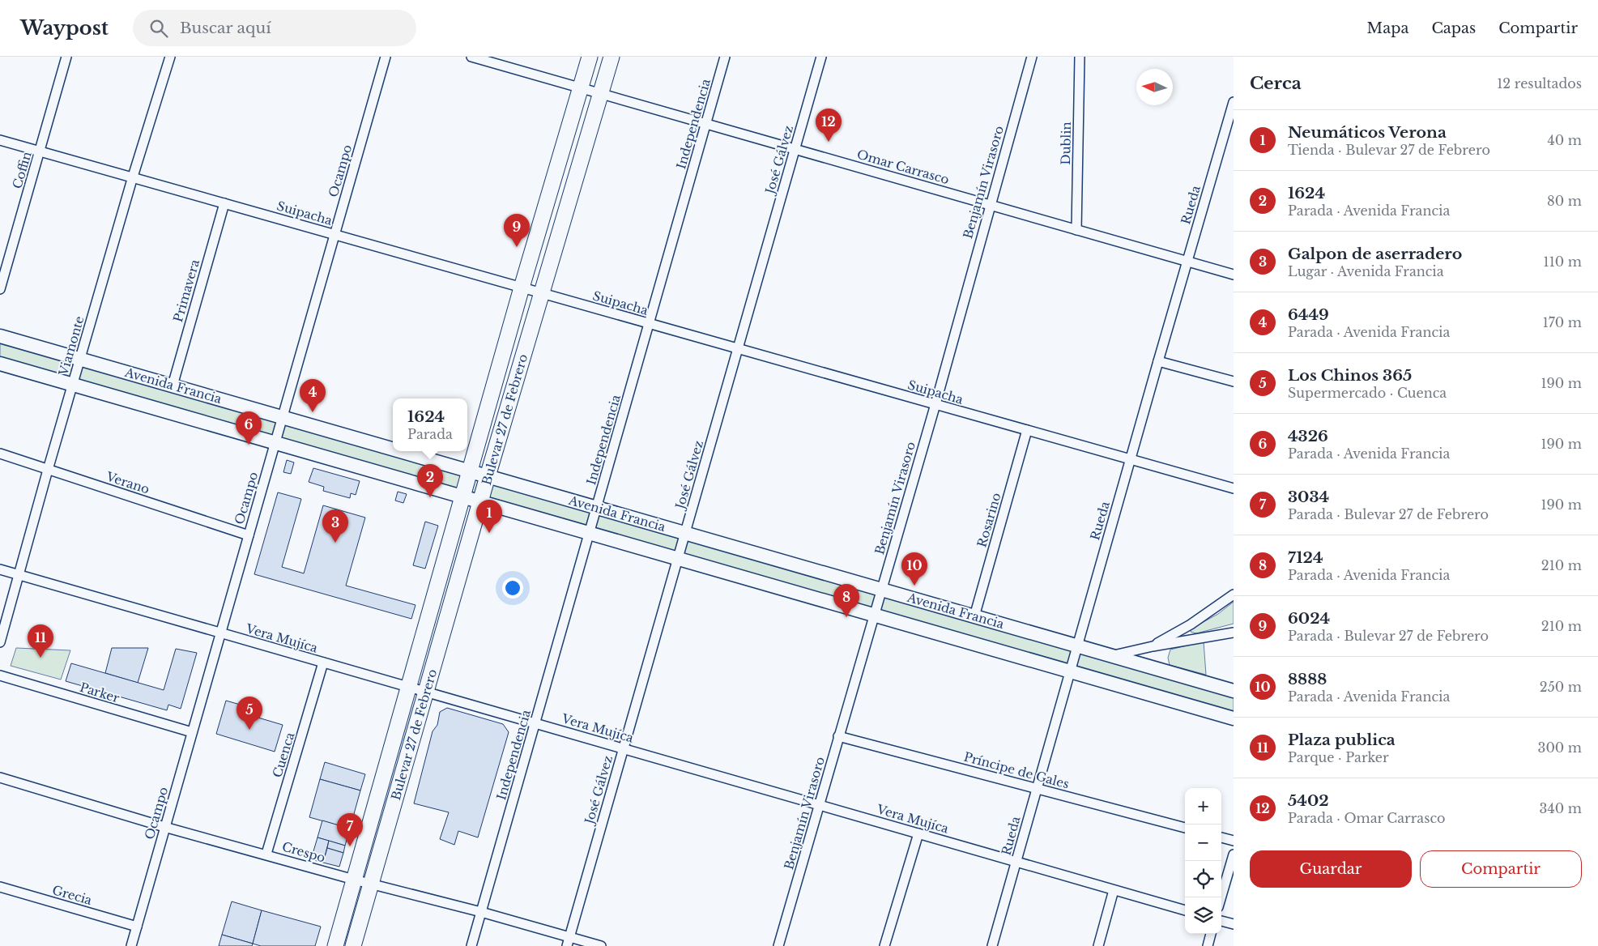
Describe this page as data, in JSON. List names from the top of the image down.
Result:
{
  "streets": {
    "main road": ["Avenida Francia", "Bulevar 27 de Febrero"],
    "street": [
      "Independencia",
      "Dublin",
      "José Gálvez",
      "Omar Carrasco",
      "Coffin",
      "Ocampo",
      "Benjamín Virasoro",
      "Rueda",
      "Suipacha",
      "Primavera",
      "Viamonte",
      "Verano",
      "Rosarino",
      "Vera Mujíca",
      "Parker",
      "Cuenca",
      "Príncipe de Gales",
      "Crespo",
      "Grecia"
    ]
  },
  "crossings": [
    ["Independencia", "Omar Carrasco"],
    ["Independencia", "Suipacha"],
    ["Independencia", "Avenida Francia"],
    ["Independencia", "Vera Mujíca"],
    ["Independencia", "Crespo"],
    ["Dublin", "Omar Carrasco"],
    ["José Gálvez", "Omar Carrasco"],
    ["José Gálvez", "Suipacha"],
    ["José Gálvez", "Avenida Francia"],
    ["José Gálvez", "Vera Mujíca"],
    ["José Gálvez", "Crespo"],
    ["Omar Carrasco", "Benjamín Virasoro"],
    ["Omar Carrasco", "Rueda"],
    ["Omar Carrasco", "Bulevar 27 de Febrero"],
    ["Coffin", "Suipacha"],
    ["Ocampo", "Suipacha"],
    ["Ocampo", "Avenida Francia"],
    ["Ocampo", "Verano"],
    ["Ocampo", "Vera Mujíca"],
    ["Ocampo", "Parker"],
    ["Ocampo", "Crespo"],
    ["Ocampo", "Grecia"],
    ["Benjamín Virasoro", "Suipacha"],
    ["Benjamín Virasoro", "Avenida Francia"],
    ["Benjamín Virasoro", "Vera Mujíca"],
    ["Benjamín Virasoro", "Príncipe de Gales"],
    ["Rueda", "Suipacha"],
    ["Rueda", "Avenida Francia"],
    ["Rueda", "Vera Mujíca"],
    ["Rueda", "Príncipe de Gales"],
    ["Suipacha", "Primavera"],
    ["Suipacha", "Viamonte"],
    ["Suipacha", "Bulevar 27 de Febrero"],
    ["Suipacha", "Rosarino"],
    ["Primavera", "Avenida Francia"],
    ["Viamonte", "Avenida Francia"],
    ["Viamonte", "Verano"],
    ["Viamonte", "Vera Mujíca"],
    ["Avenida Francia", "Bulevar 27 de Febrero"],
    ["Avenida Francia", "Rosarino"],
    ["Bulevar 27 de Febrero", "Vera Mujíca"],
    ["Bulevar 27 de Febrero", "Crespo"],
    ["Vera Mujíca", "Cuenca"],
    ["Cuenca", "Crespo"]
  ],
  "north": "left",
  "page": {
    "header": "Waypost",
    "search": "Buscar aquí",
    "nav": ["Mapa", "Capas", "Compartir"],
    "heading": ["Cerca", "12 resultados"],
    "pins": [
      "12",
      "9",
      "4",
      "6",
      "2",
      "1",
      "3",
      "10",
      "8",
      "11",
      "5",
      "7"
    ],
    "list": [
      {
        "mark": "1",
        "name": "Neumáticos Verona",
        "note": "Tienda · Bulevar 27 de Febrero",
        "value": "40 m"
      },
      {
        "mark": "2",
        "name": "1624",
        "note": "Parada · Avenida Francia",
        "value": "80 m"
      },
      {
        "mark": "3",
        "name": "Galpon de aserradero",
        "note": "Lugar · Avenida Francia",
        "value": "110 m"
      },
      {
        "mark": "4",
        "name": "6449",
        "note": "Parada · Avenida Francia",
        "value": "170 m"
      },
      {
        "mark": "5",
        "name": "Los Chinos 365",
        "note": "Supermercado · Cuenca",
        "value": "190 m"
      },
      {
        "mark": "6",
        "name": "4326",
        "note": "Parada · Avenida Francia",
        "value": "190 m"
      },
      {
        "mark": "7",
        "name": "3034",
        "note": "Parada · Bulevar 27 de Febrero",
        "value": "190 m"
      },
      {
        "mark": "8",
        "name": "7124",
        "note": "Parada · Avenida Francia",
        "value": "210 m"
      },
      {
        "mark": "9",
        "name": "6024",
        "note": "Parada · Bulevar 27 de Febrero",
        "value": "210 m"
      },
      {
        "mark": "10",
        "name": "8888",
        "note": "Parada · Avenida Francia",
        "value": "250 m"
      },
      {
        "mark": "11",
        "name": "Plaza publica",
        "note": "Parque · Parker",
        "value": "300 m"
      },
      {
        "mark": "12",
        "name": "5402",
        "note": "Parada · Omar Carrasco",
        "value": "340 m"
      }
    ],
    "popup": ["1624", "Parada"],
    "map_buttons": ["+", "−"],
    "buttons": ["Guardar", "Compartir"]
  }
}
